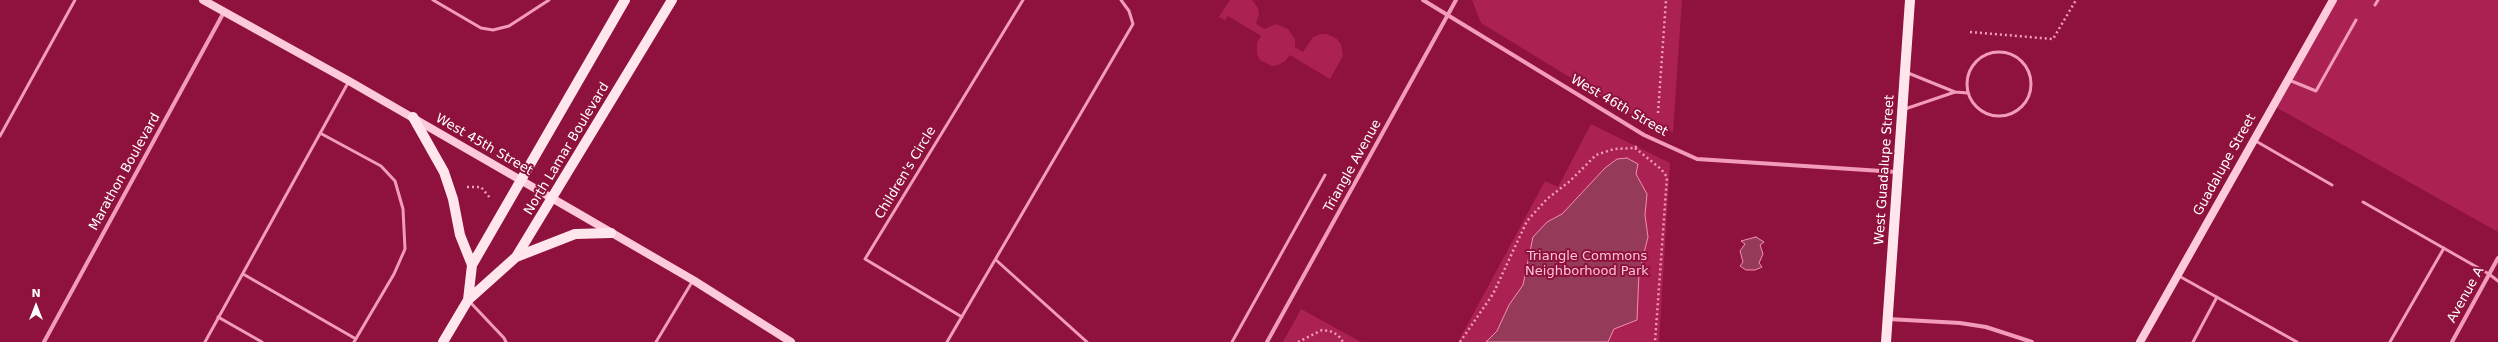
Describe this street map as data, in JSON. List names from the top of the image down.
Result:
{
  "streets": {
    "main road": [
      "West 45th Street",
      "North Lamar Boulevard",
      "Guadalupe Street",
      "West Guadalupe Street"
    ],
    "street": [
      "West 46th Street",
      "Triangle Avenue",
      "Marathon Boulevard",
      "Avenue A"
    ],
    "lane": ["Children's Circle"]
  },
  "crossings": [
    ["West 46th Street", "Triangle Avenue"],
    ["West 46th Street", "West Guadalupe Street"],
    ["West 45th Street", "North Lamar Boulevard"],
    ["West 45th Street", "Marathon Boulevard"]
  ],
  "parks": ["Triangle Commons Neighborhood Park"],
  "north": "top"
}
